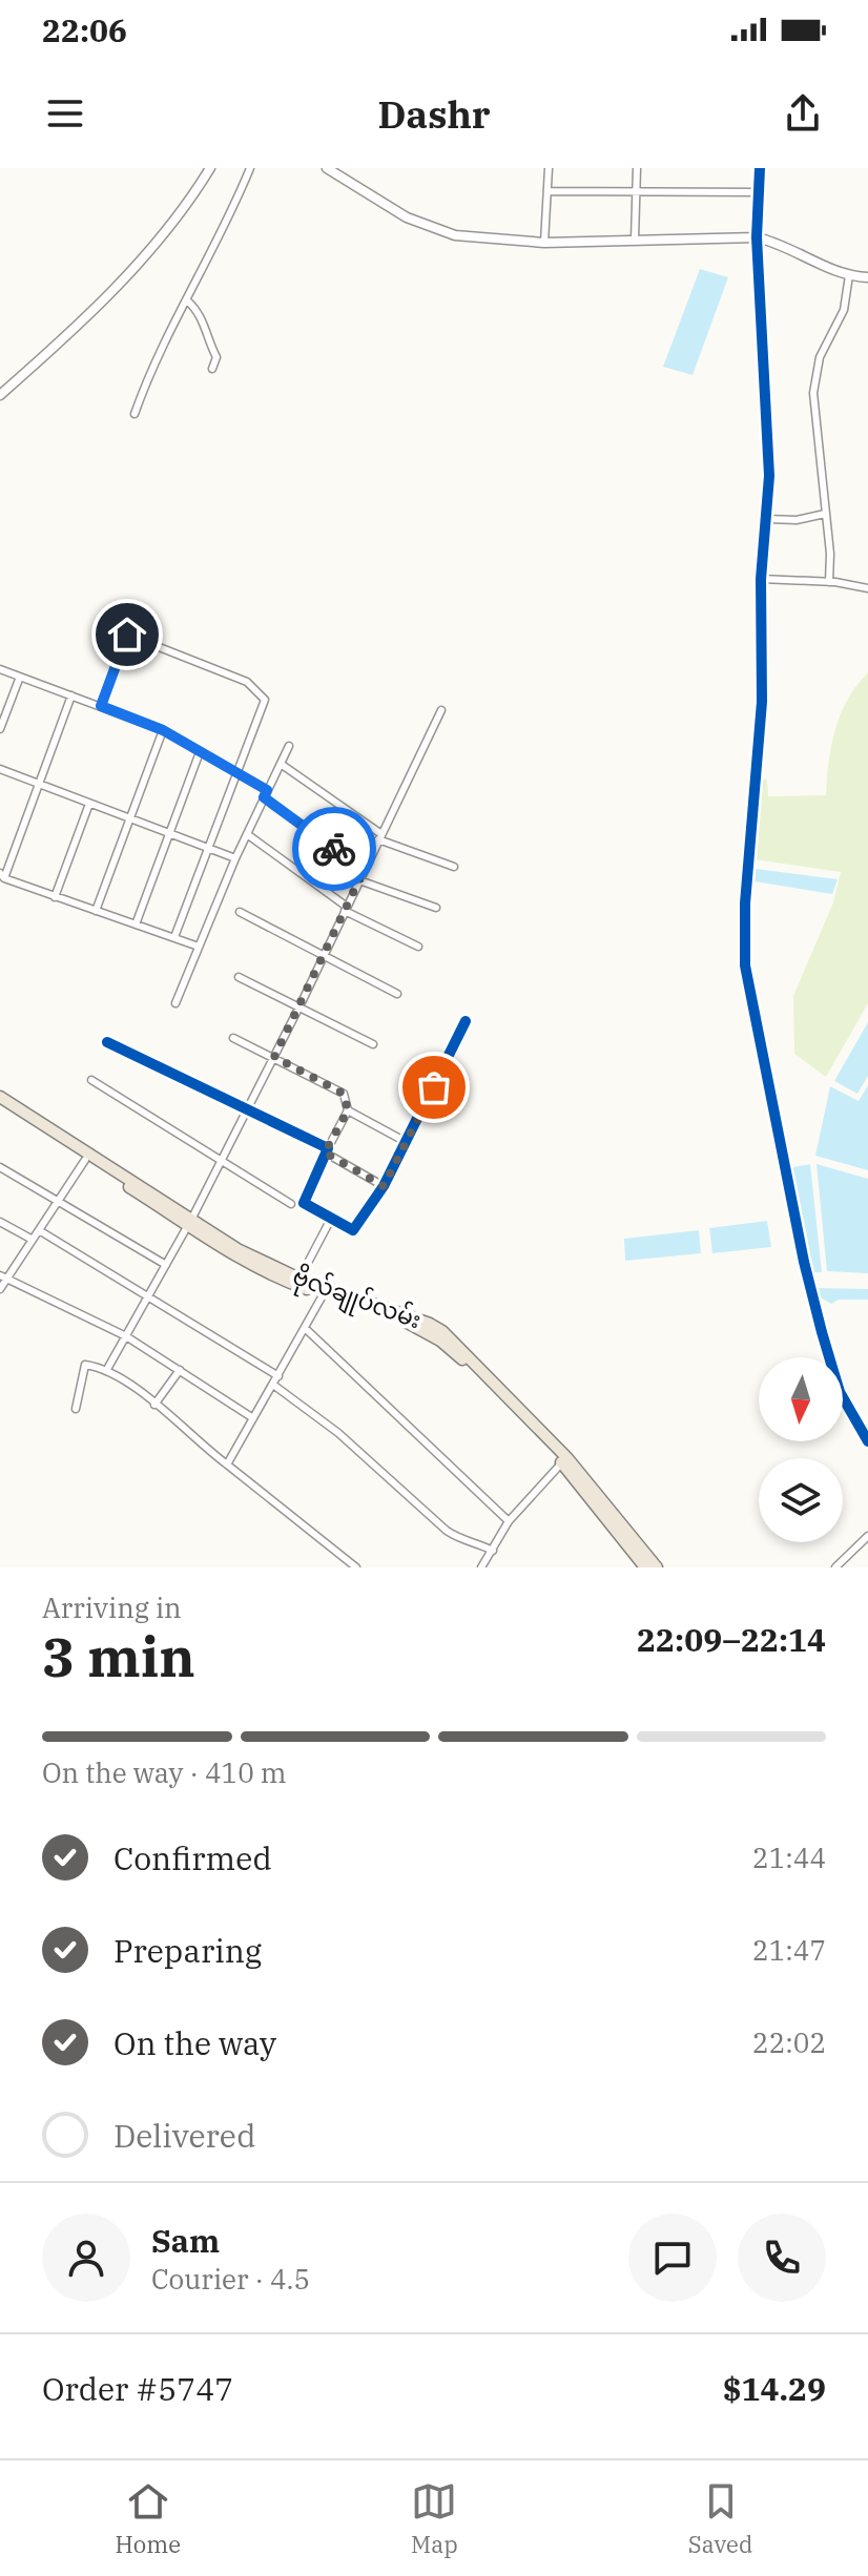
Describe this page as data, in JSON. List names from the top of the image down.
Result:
{
  "streets": {
    "main road": ["ဗိုလ်ချုပ်လမ်း"]
  },
  "north": "bottom",
  "page": {
    "status": "22:06",
    "header": "Dashr",
    "heading": ["3 min", "Arriving in", "22:09–22:14"],
    "panel": [
      "Sam",
      "Courier · 4.5",
      "Order #5747",
      "$14.29"
    ],
    "bar": "On the way · 410 m",
    "list": [
      ["Confirmed", "21:44"],
      ["Preparing", "21:47"],
      ["On the way", "22:02"],
      "Delivered"
    ],
    "tabs": ["Home", "Map", "Saved"]
  }
}
